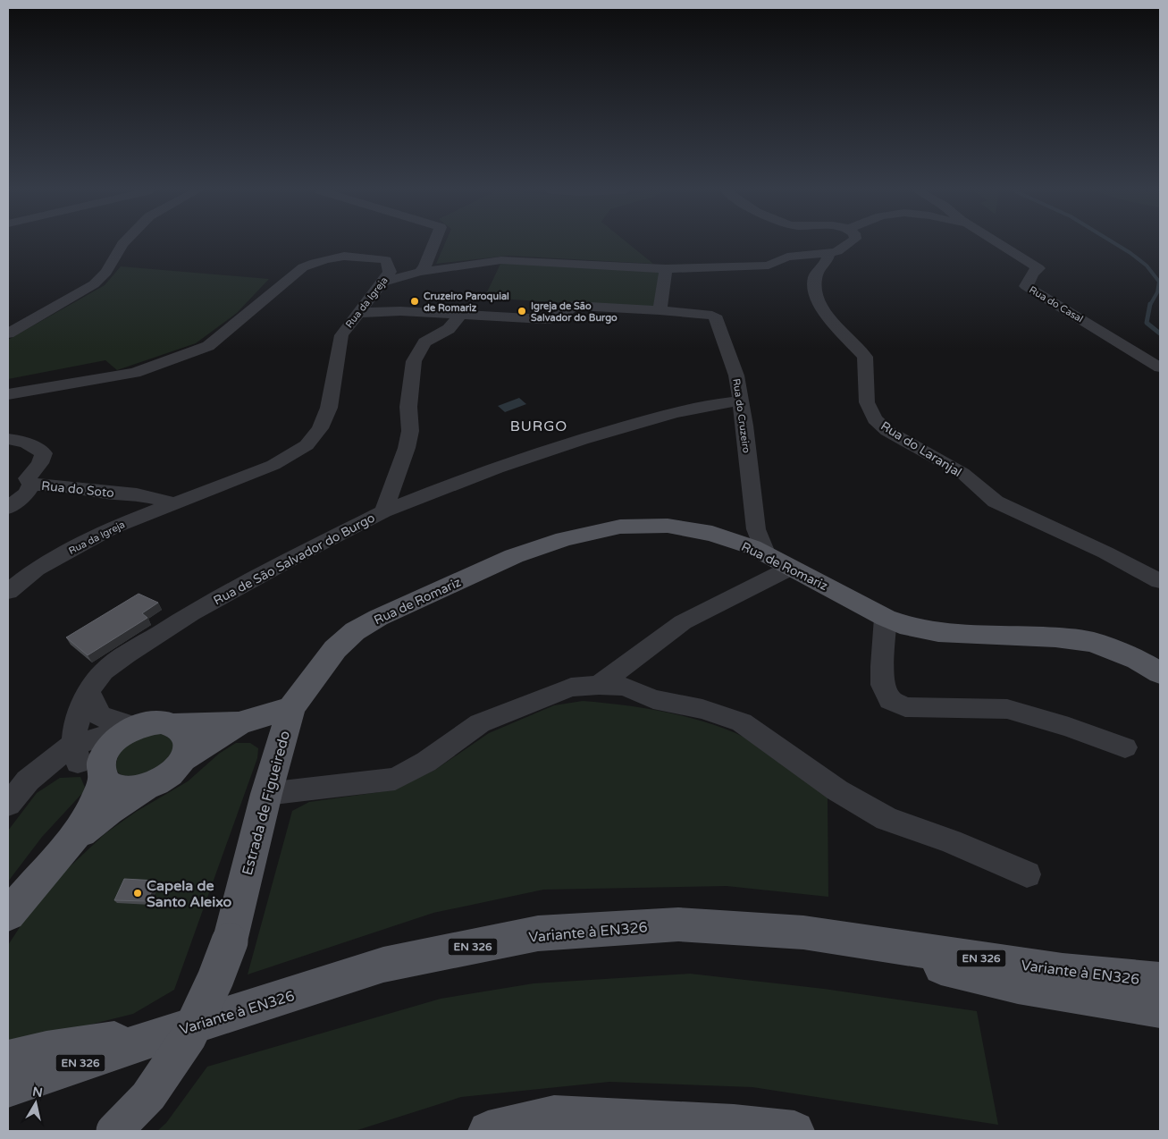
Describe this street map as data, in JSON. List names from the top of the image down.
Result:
{
  "streets": {
    "main road": [
      "Rua de Romariz",
      "Estrada de Figueiredo",
      "Variante à EN326",
      "EN 326"
    ],
    "street": [
      "Rua da Igreja",
      "Rua do Casal",
      "Rua do Cruzeiro",
      "Rua do Laranjal",
      "Rua do Soto",
      "Rua de São Salvador do Burgo"
    ]
  },
  "crossings": [
    ["Rua da Igreja", "Rua do Soto"],
    ["Rua do Cruzeiro", "Rua de Romariz"],
    ["Rua de Romariz", "Estrada de Figueiredo"]
  ],
  "districts": ["BURGO"],
  "places": ["Cruzeiro Paroquial de Romariz", "Igreja de São Salvador do Burgo", "Capela de Santo Aleixo"],
  "north": "top"
}
